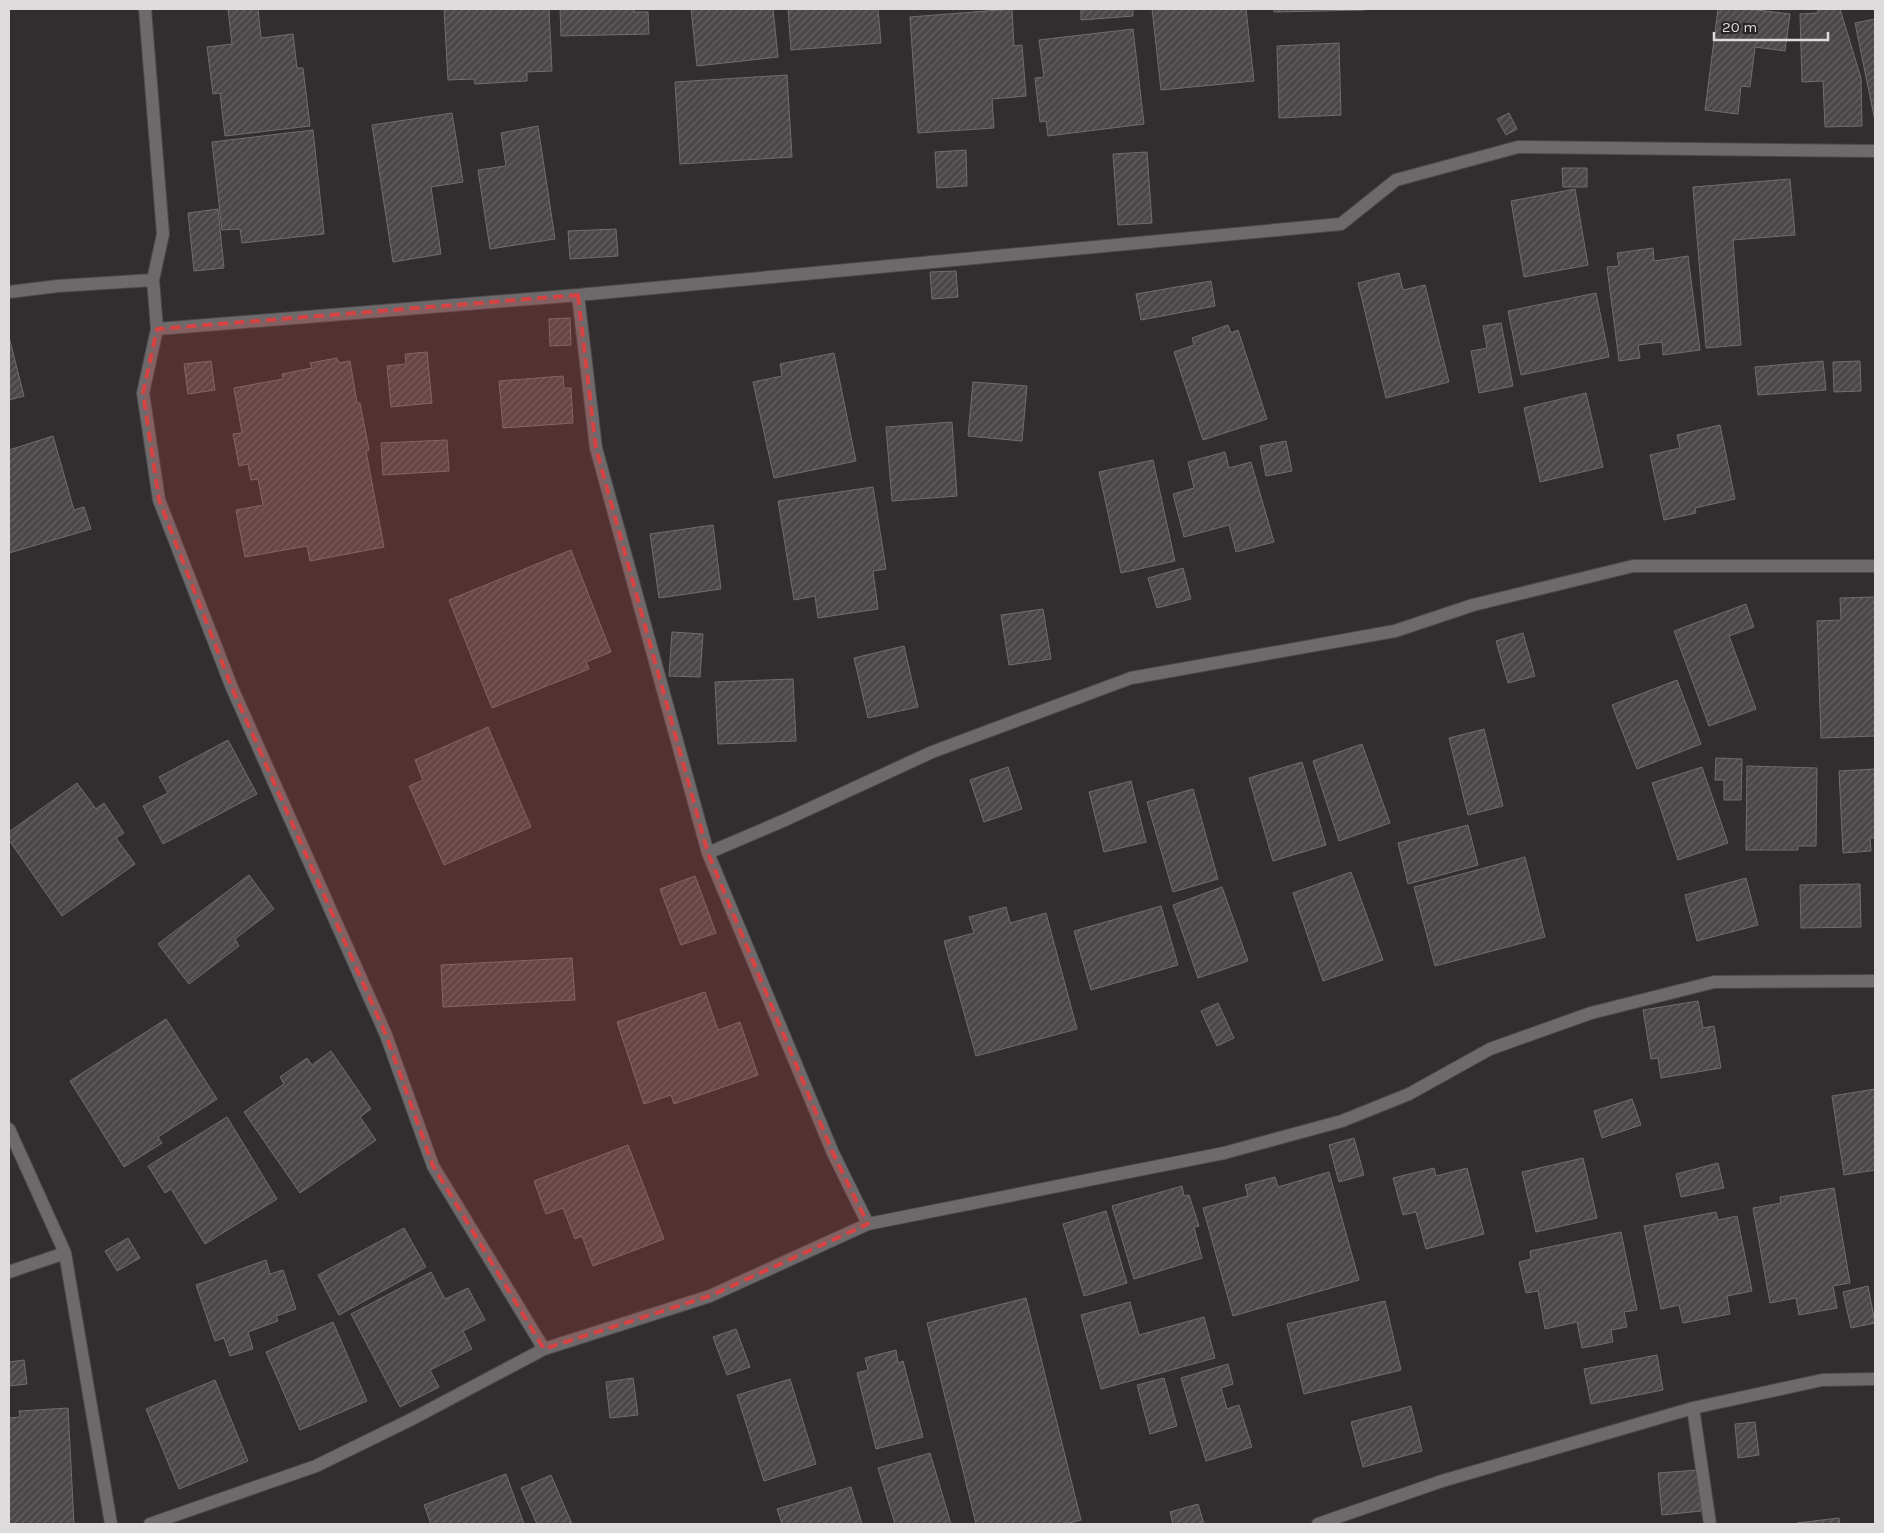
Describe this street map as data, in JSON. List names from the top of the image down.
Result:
{
  "scale_bar": "20 m"
}
